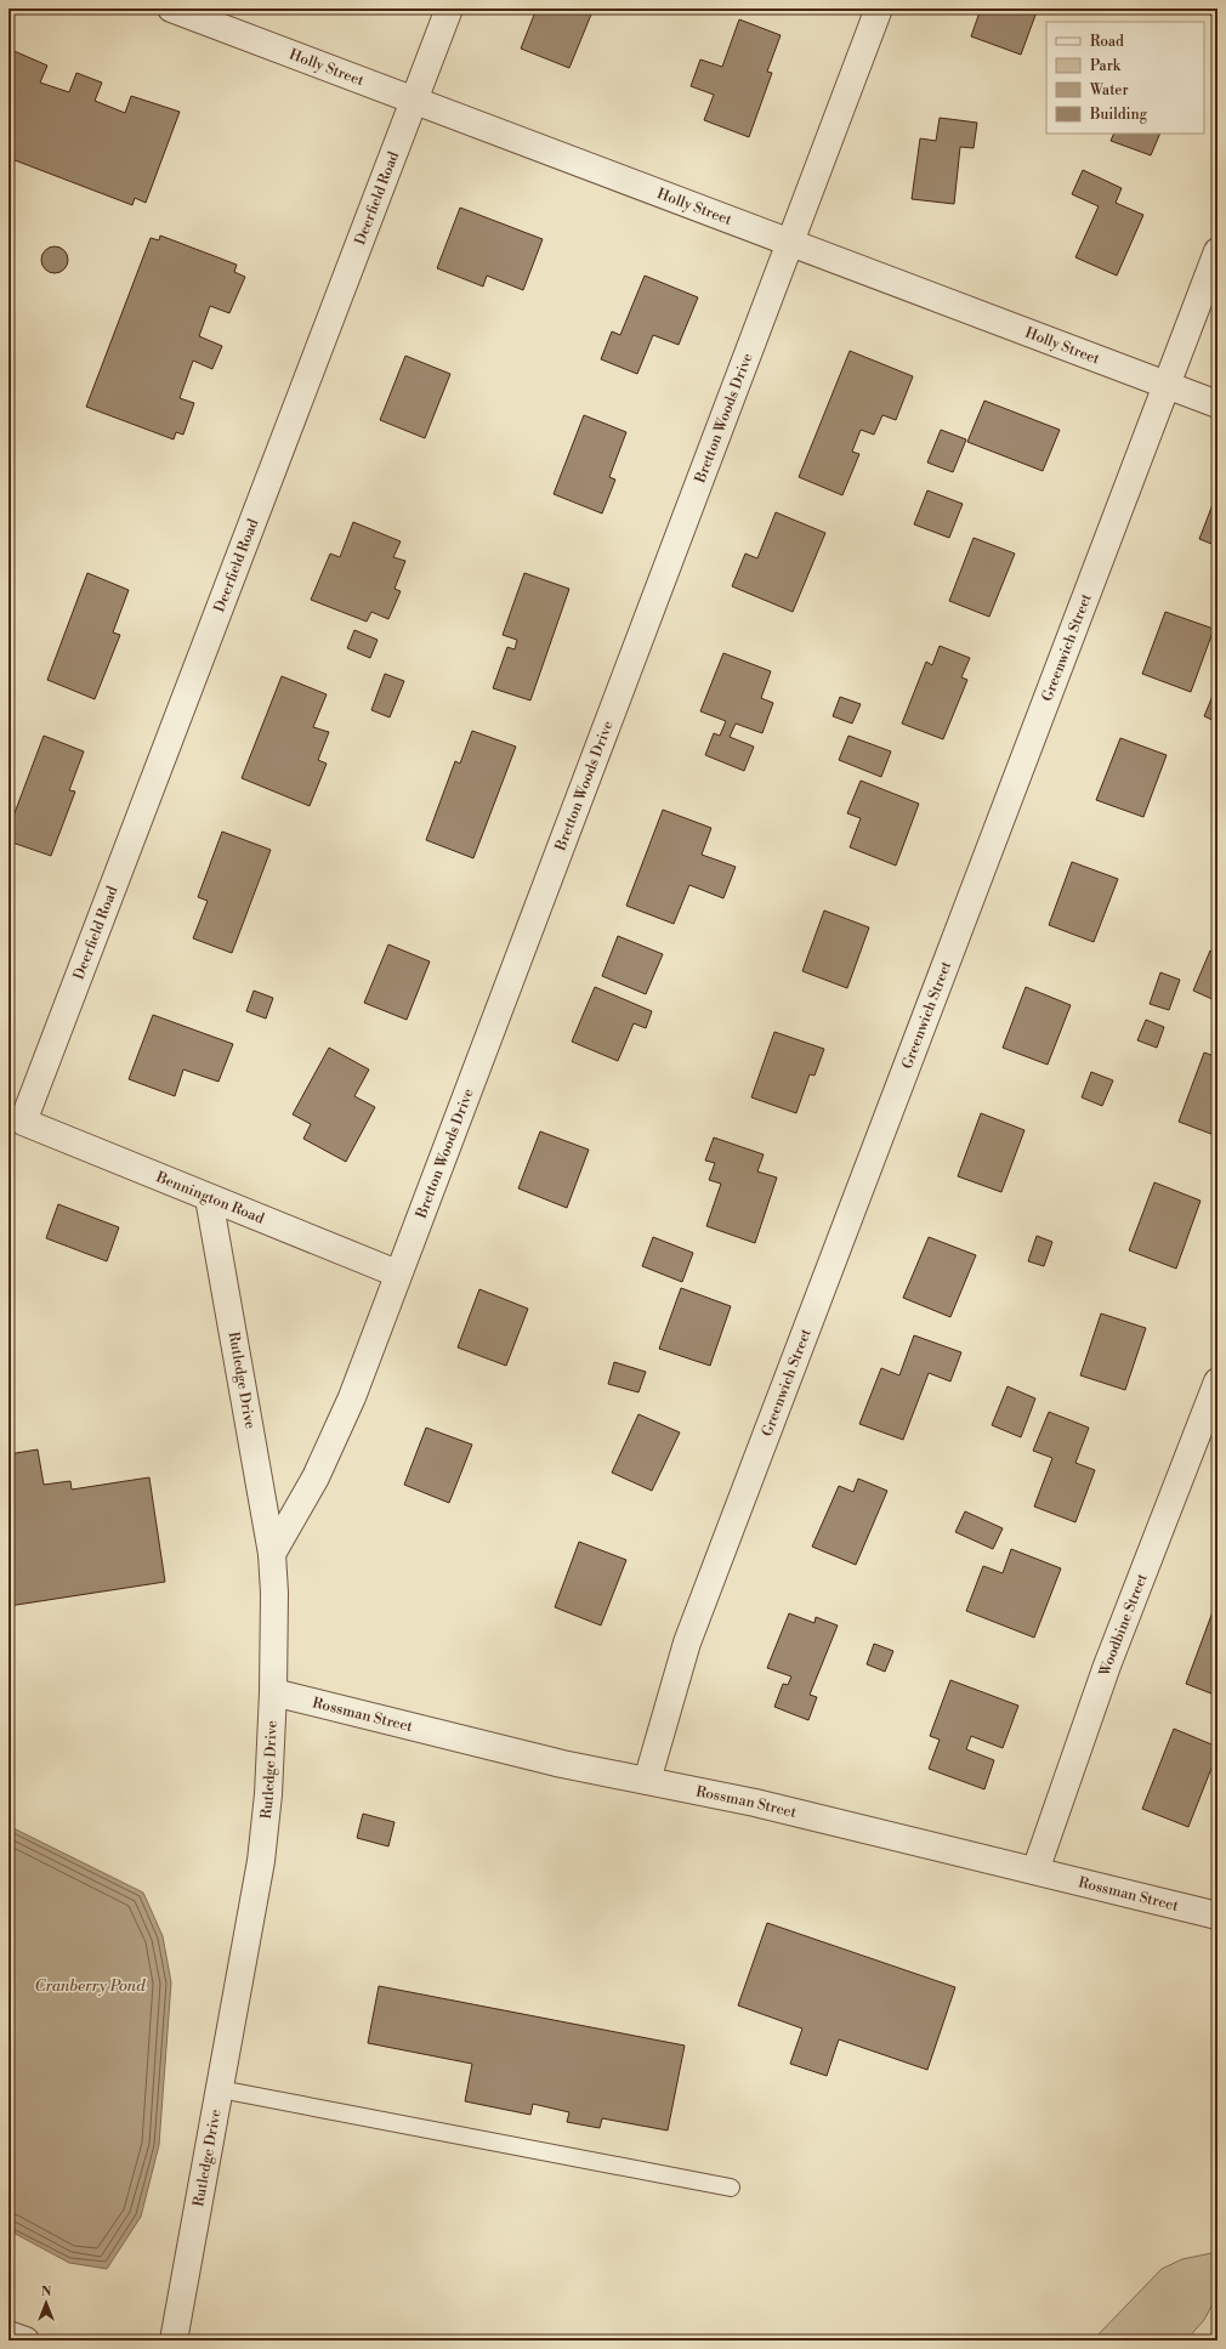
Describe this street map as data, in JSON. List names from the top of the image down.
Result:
{
  "streets": {
    "street": [
      "Holly Street",
      "Deerfield Road",
      "Bretton Woods Drive",
      "Greenwich Street",
      "Bennington Road",
      "Rutledge Drive",
      "Woodbine Street",
      "Rossman Street"
    ]
  },
  "crossings": [
    ["Holly Street", "Deerfield Road"],
    ["Holly Street", "Bretton Woods Drive"],
    ["Holly Street", "Greenwich Street"],
    ["Deerfield Road", "Bennington Road"],
    ["Bretton Woods Drive", "Bennington Road"],
    ["Bretton Woods Drive", "Rutledge Drive"],
    ["Greenwich Street", "Rossman Street"],
    ["Bennington Road", "Rutledge Drive"],
    ["Rutledge Drive", "Rossman Street"],
    ["Woodbine Street", "Rossman Street"]
  ],
  "water": ["Cranberry Pond"],
  "legend": [
    "Road",
    "Park",
    "Water",
    "Building"
  ],
  "north": "top"
}
